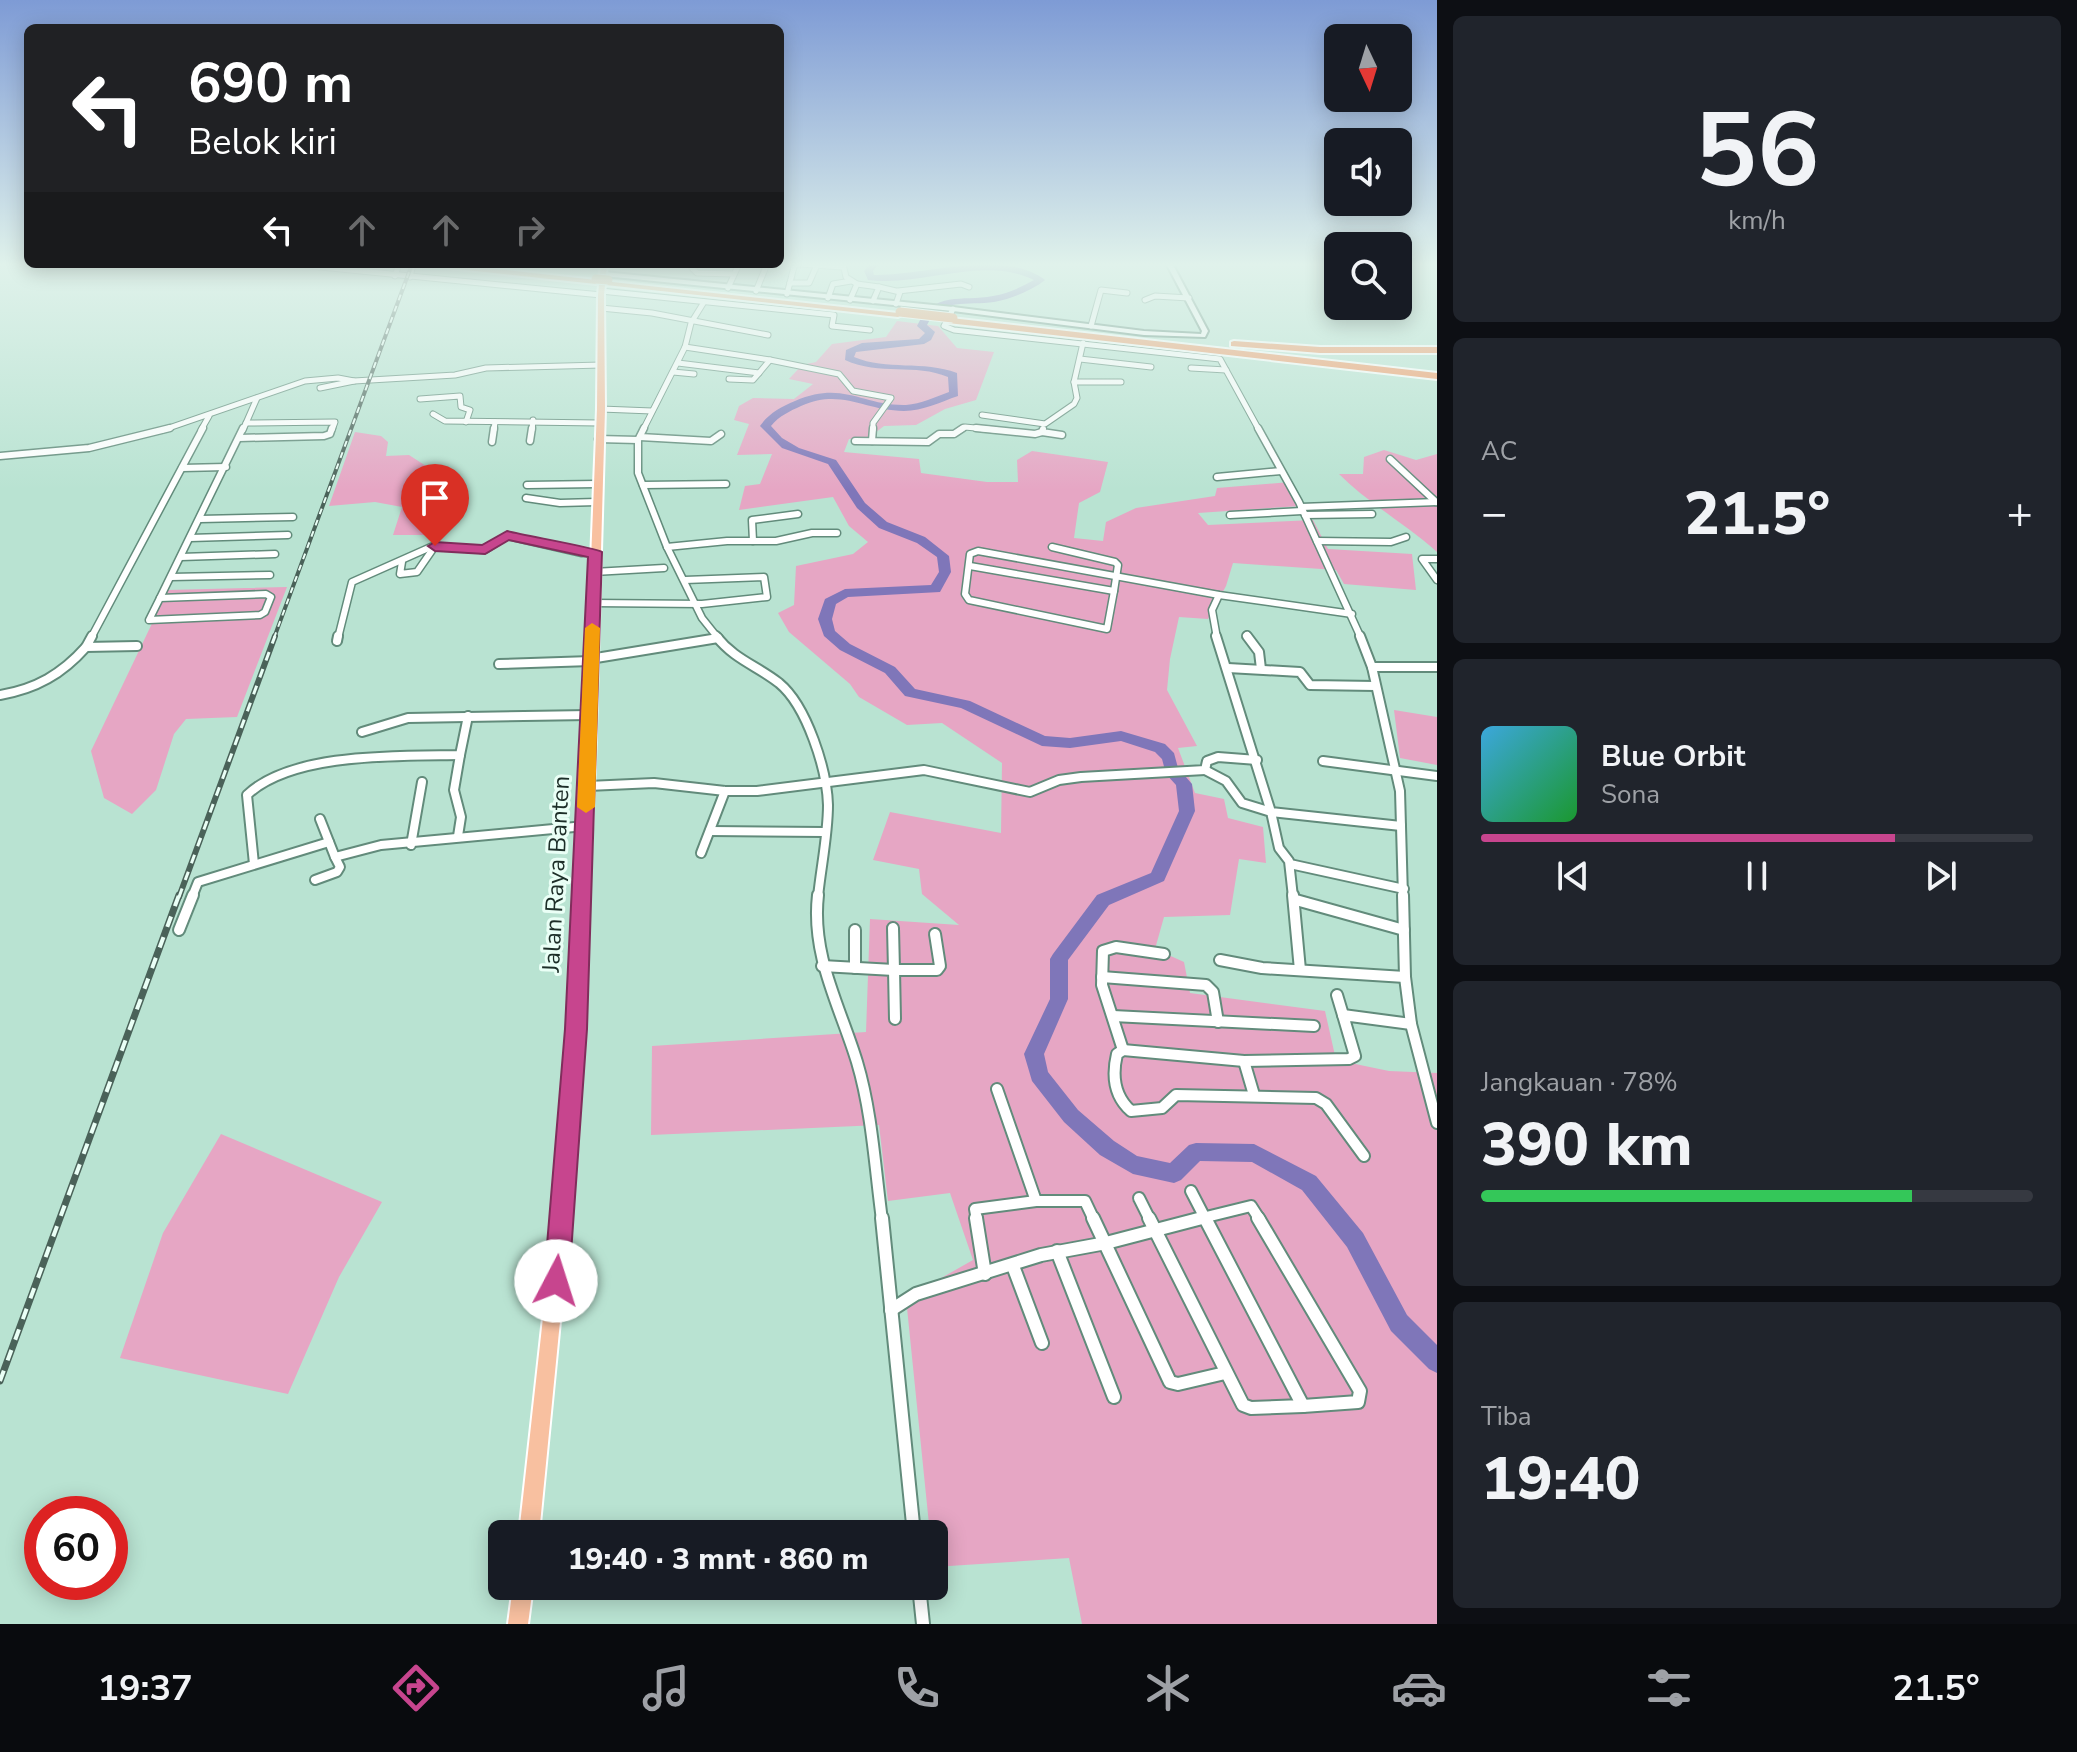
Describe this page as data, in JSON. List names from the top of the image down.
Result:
{
  "streets": {
    "main road": ["Jalan Raya Banten"]
  },
  "north": "bottom",
  "page": {
    "tile": [
      ["56", "km/h"],
      "AC",
      ["Jangkauan · 78%", "390 km"],
      ["Tiba", "19:40"]
    ],
    "turn": ["690 m", "Belok kiri"],
    "heat": ["−", "21.5°", "+"],
    "song": ["Blue Orbit", "Sona"],
    "limit": "60",
    "trip": "19:40 · 3 mnt · 860 m",
    "tabs": ["19:37", "21.5°"]
  }
}
